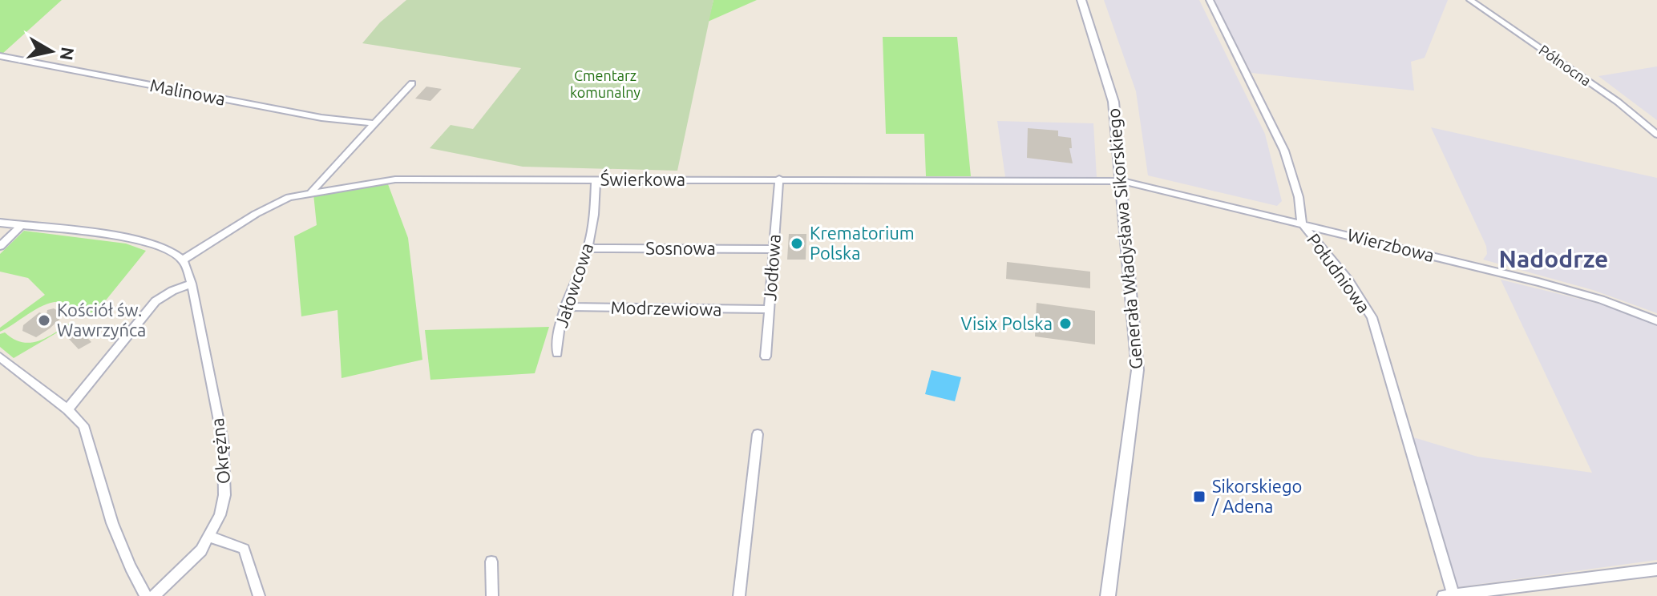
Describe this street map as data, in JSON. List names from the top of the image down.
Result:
{
  "streets": {
    "street": [
      "Północna",
      "Malinowa",
      "Świerkowa",
      "Generała Władysława Sikorskiego",
      "Wierzbowa",
      "Sosnowa",
      "Jodłowa",
      "Południowa",
      "Jałowcowa",
      "Modrzewiowa",
      "Okrężna"
    ]
  },
  "crossings": [
    ["Świerkowa", "Generała Władysława Sikorskiego"],
    ["Świerkowa", "Wierzbowa"],
    ["Świerkowa", "Jodłowa"],
    ["Świerkowa", "Jałowcowa"],
    ["Świerkowa", "Okrężna"],
    ["Generała Władysława Sikorskiego", "Wierzbowa"],
    ["Wierzbowa", "Południowa"],
    ["Sosnowa", "Jodłowa"],
    ["Sosnowa", "Jałowcowa"],
    ["Jodłowa", "Modrzewiowa"],
    ["Jałowcowa", "Modrzewiowa"]
  ],
  "districts": ["Nadodrze"],
  "parks": ["Cmentarz komunalny"],
  "places": {
    "other": ["Krematorium Polska", "Kościół św. Wawrzyńca", "Visix Polska"],
    "transit": ["Sikorskiego / Adena"]
  },
  "north": "right"
}
